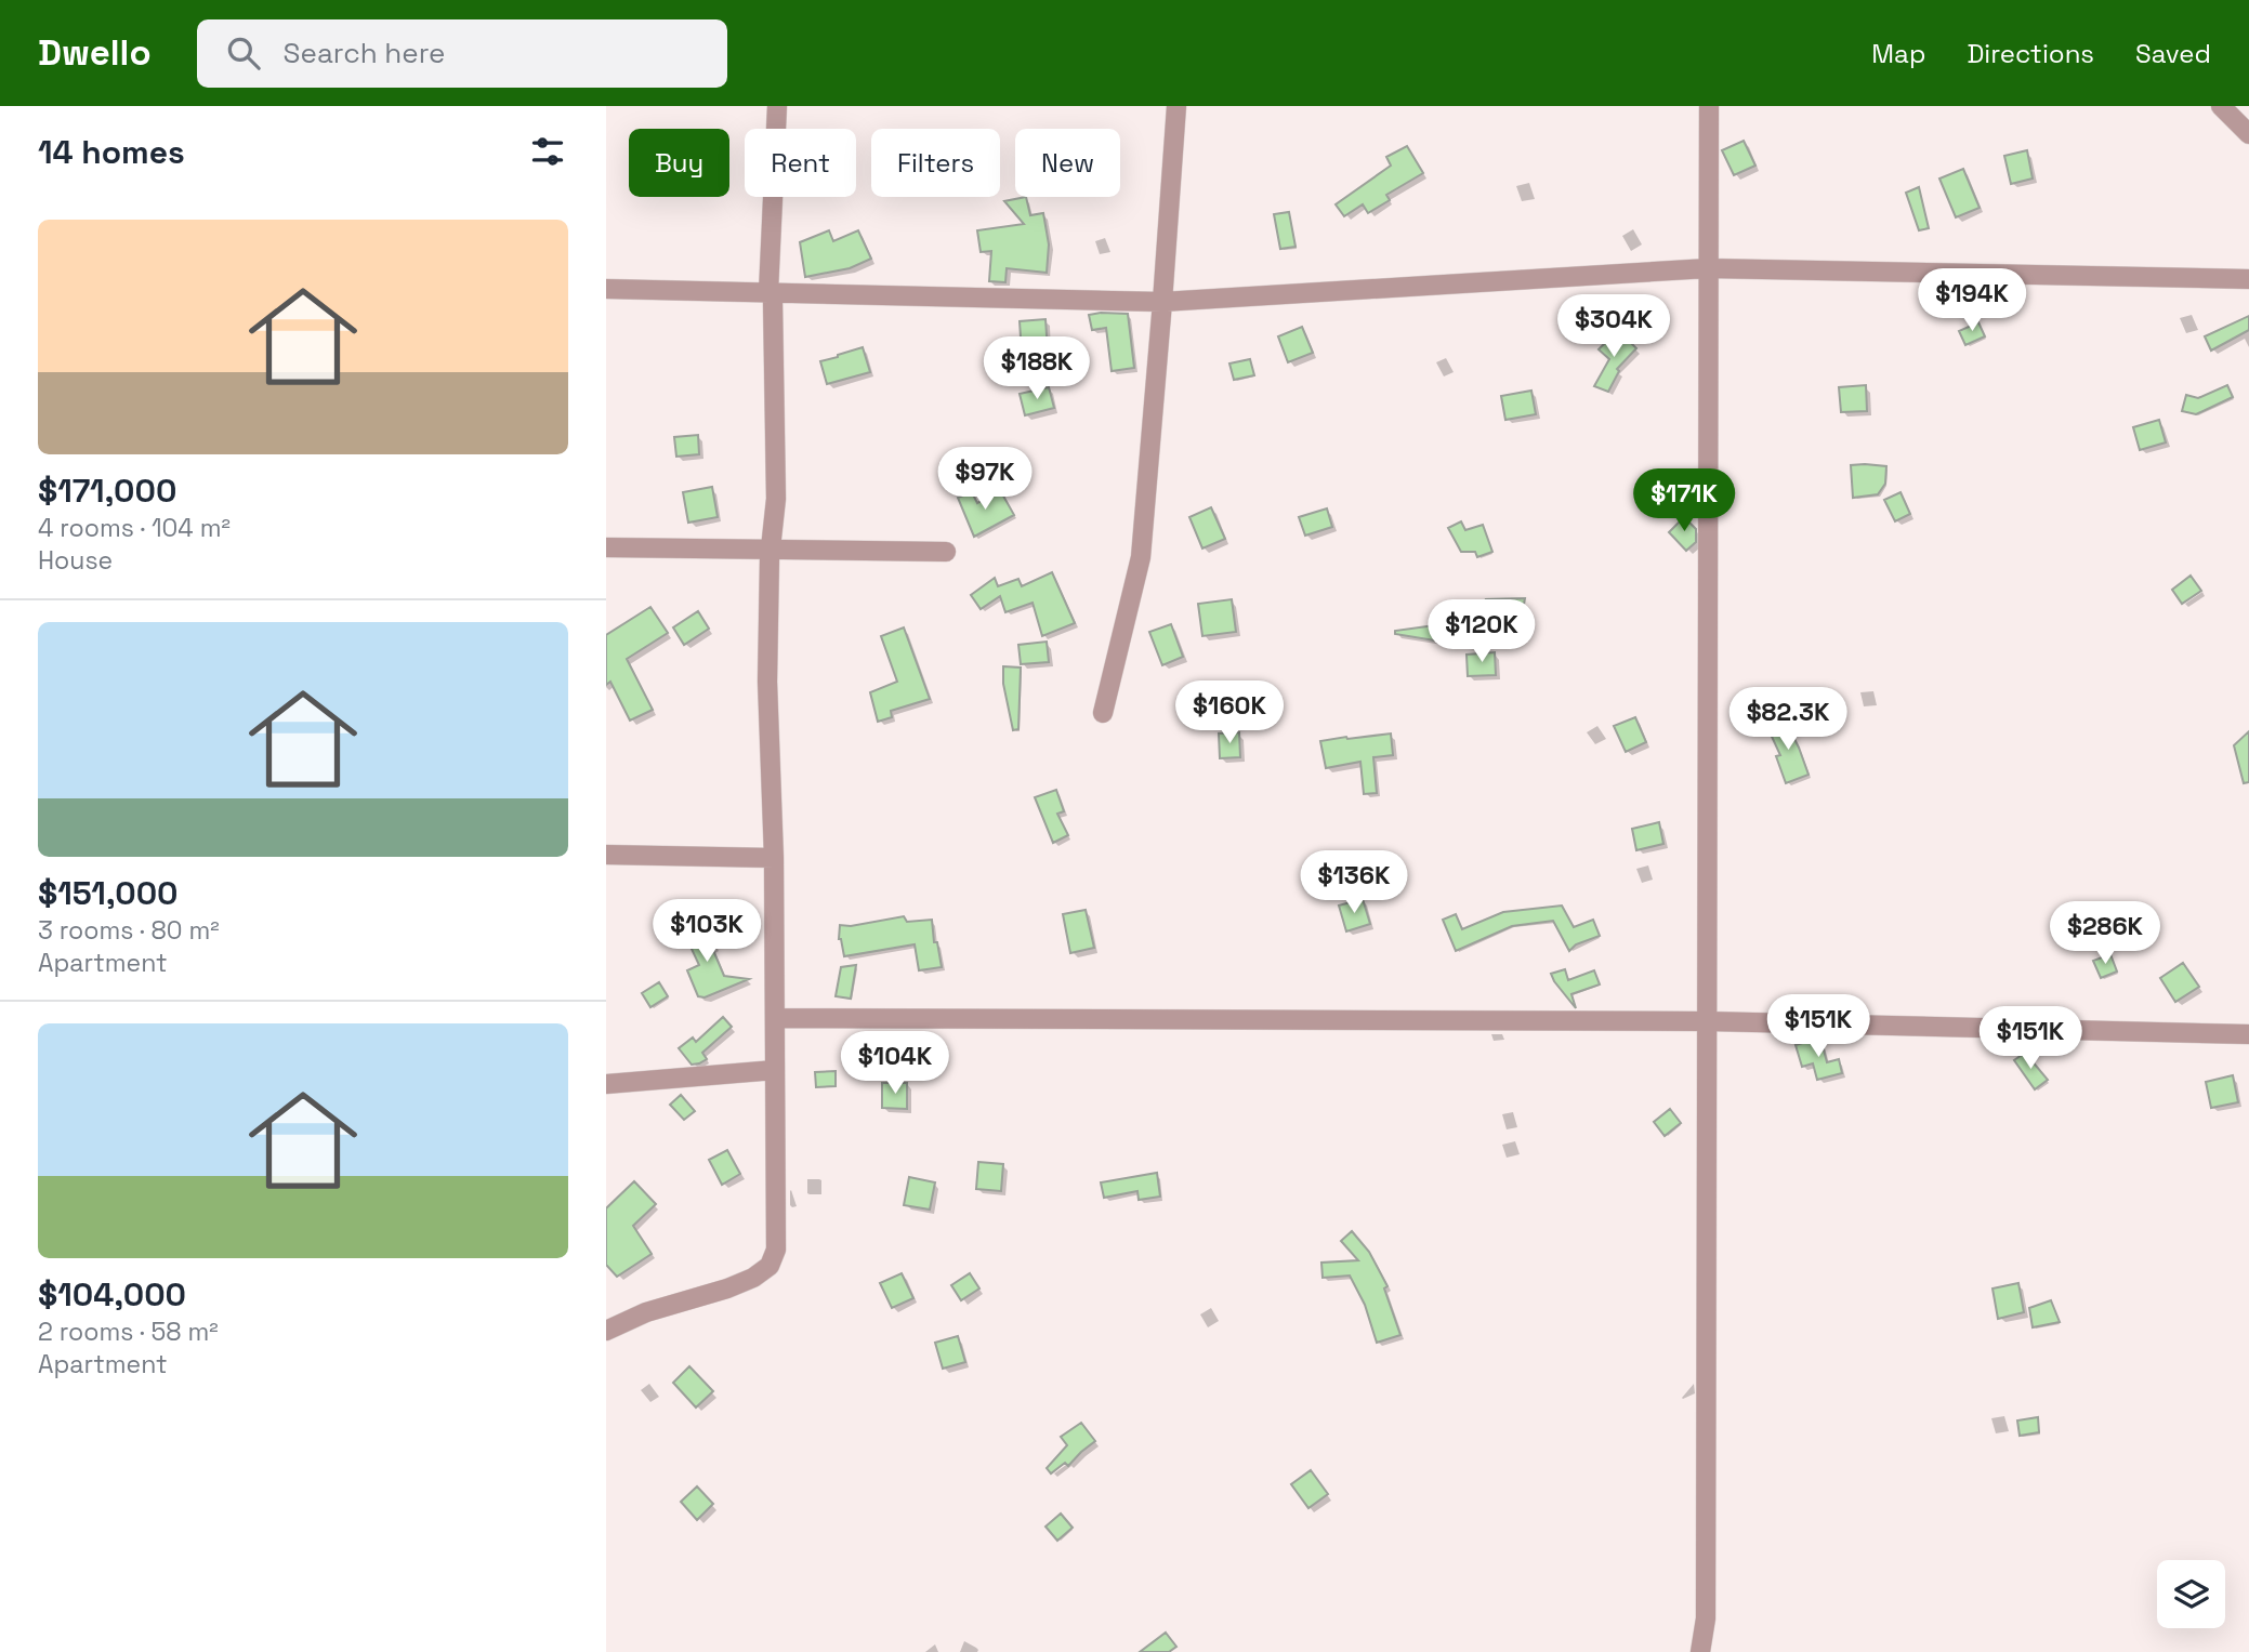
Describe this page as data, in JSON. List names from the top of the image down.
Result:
{
  "page": {
    "header": "Dwello",
    "search": "Search here",
    "nav": ["Map", "Directions", "Saved"],
    "heading": "14 homes",
    "chip": [
      "Buy",
      "Rent",
      "Filters",
      "New"
    ],
    "list": [
      {
        "name": "$171,000",
        "note": "4 rooms · 104 m² · House"
      },
      {
        "name": "$151,000",
        "note": "3 rooms · 80 m² · Apartment"
      },
      {
        "name": "$104,000",
        "note": "2 rooms · 58 m² · Apartment"
      }
    ],
    "price": [
      "$194K",
      "$304K",
      "$188K",
      "$97K",
      "$171K",
      "$120K",
      "$160K",
      "$82.3K",
      "$136K",
      "$103K",
      "$286K",
      "$151K",
      "$151K",
      "$104K"
    ]
  }
}
